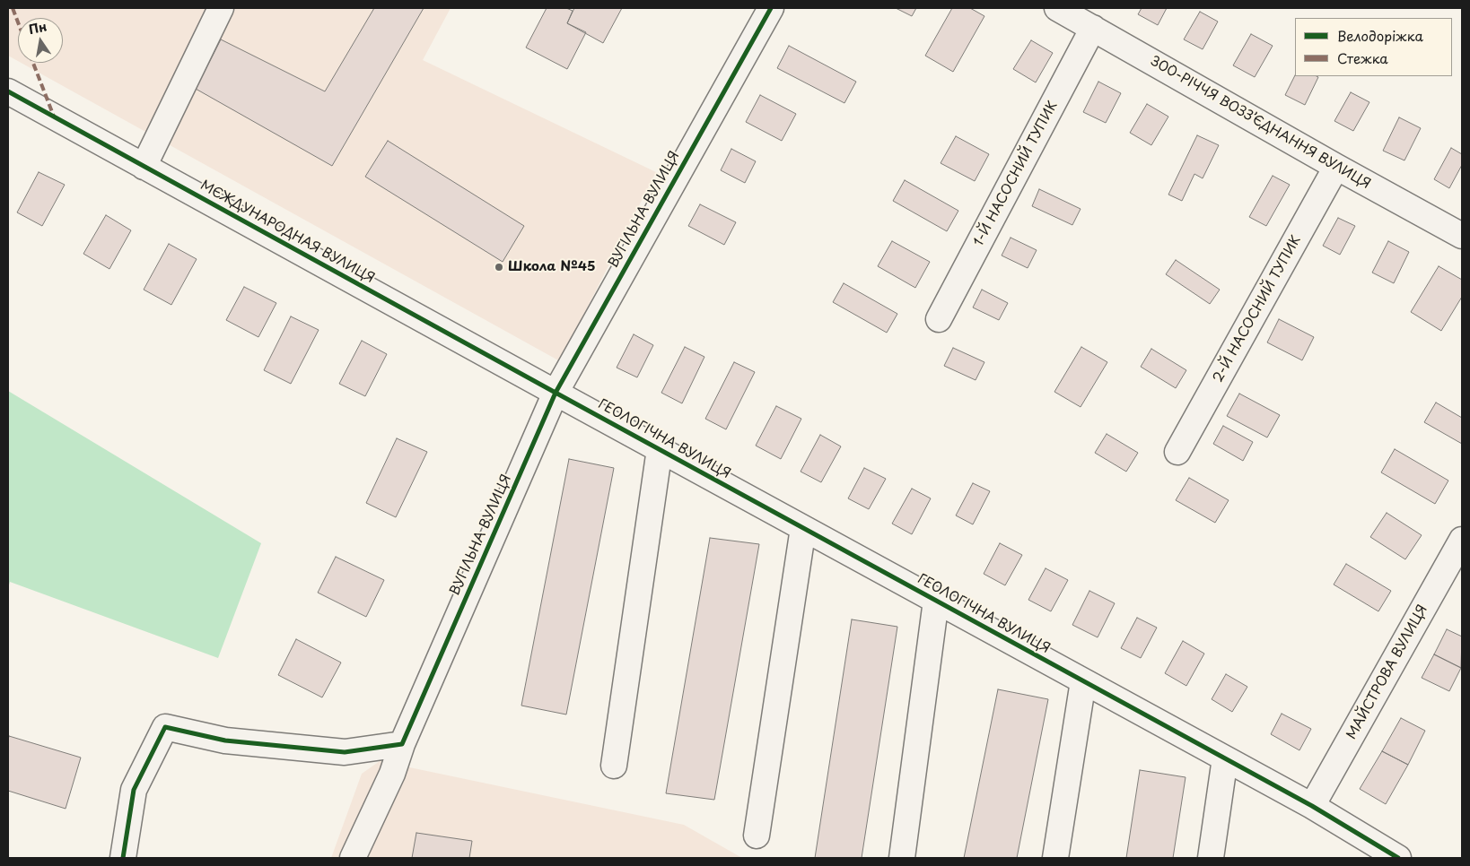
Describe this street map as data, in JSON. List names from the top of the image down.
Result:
{
  "streets": {
    "street": [
      "300-РІЧЧЯ ВОЗЗ’ЄДНАННЯ ВУЛИЦЯ",
      "1-Й НАСОСНИЙ ТУПИК",
      "ВУГІЛЬНА ВУЛИЦЯ",
      "МЄЖДУНАРОДНАЯ ВУЛИЦЯ",
      "2-Й НАСОСНИЙ ТУПИК",
      "ГЕОЛОГІЧНА ВУЛИЦЯ",
      "МАЙСТРОВА ВУЛИЦЯ"
    ]
  },
  "crossings": [
    ["300-РІЧЧЯ ВОЗЗ’ЄДНАННЯ ВУЛИЦЯ", "1-Й НАСОСНИЙ ТУПИК"],
    ["300-РІЧЧЯ ВОЗЗ’ЄДНАННЯ ВУЛИЦЯ", "2-Й НАСОСНИЙ ТУПИК"],
    ["ВУГІЛЬНА ВУЛИЦЯ", "МЄЖДУНАРОДНАЯ ВУЛИЦЯ"],
    ["ВУГІЛЬНА ВУЛИЦЯ", "ГЕОЛОГІЧНА ВУЛИЦЯ"],
    ["МЄЖДУНАРОДНАЯ ВУЛИЦЯ", "ГЕОЛОГІЧНА ВУЛИЦЯ"],
    ["ГЕОЛОГІЧНА ВУЛИЦЯ", "МАЙСТРОВА ВУЛИЦЯ"]
  ],
  "places": ["Школа №45"],
  "legend": ["Велодоріжка", "Стежка"],
  "north": "top"
}
